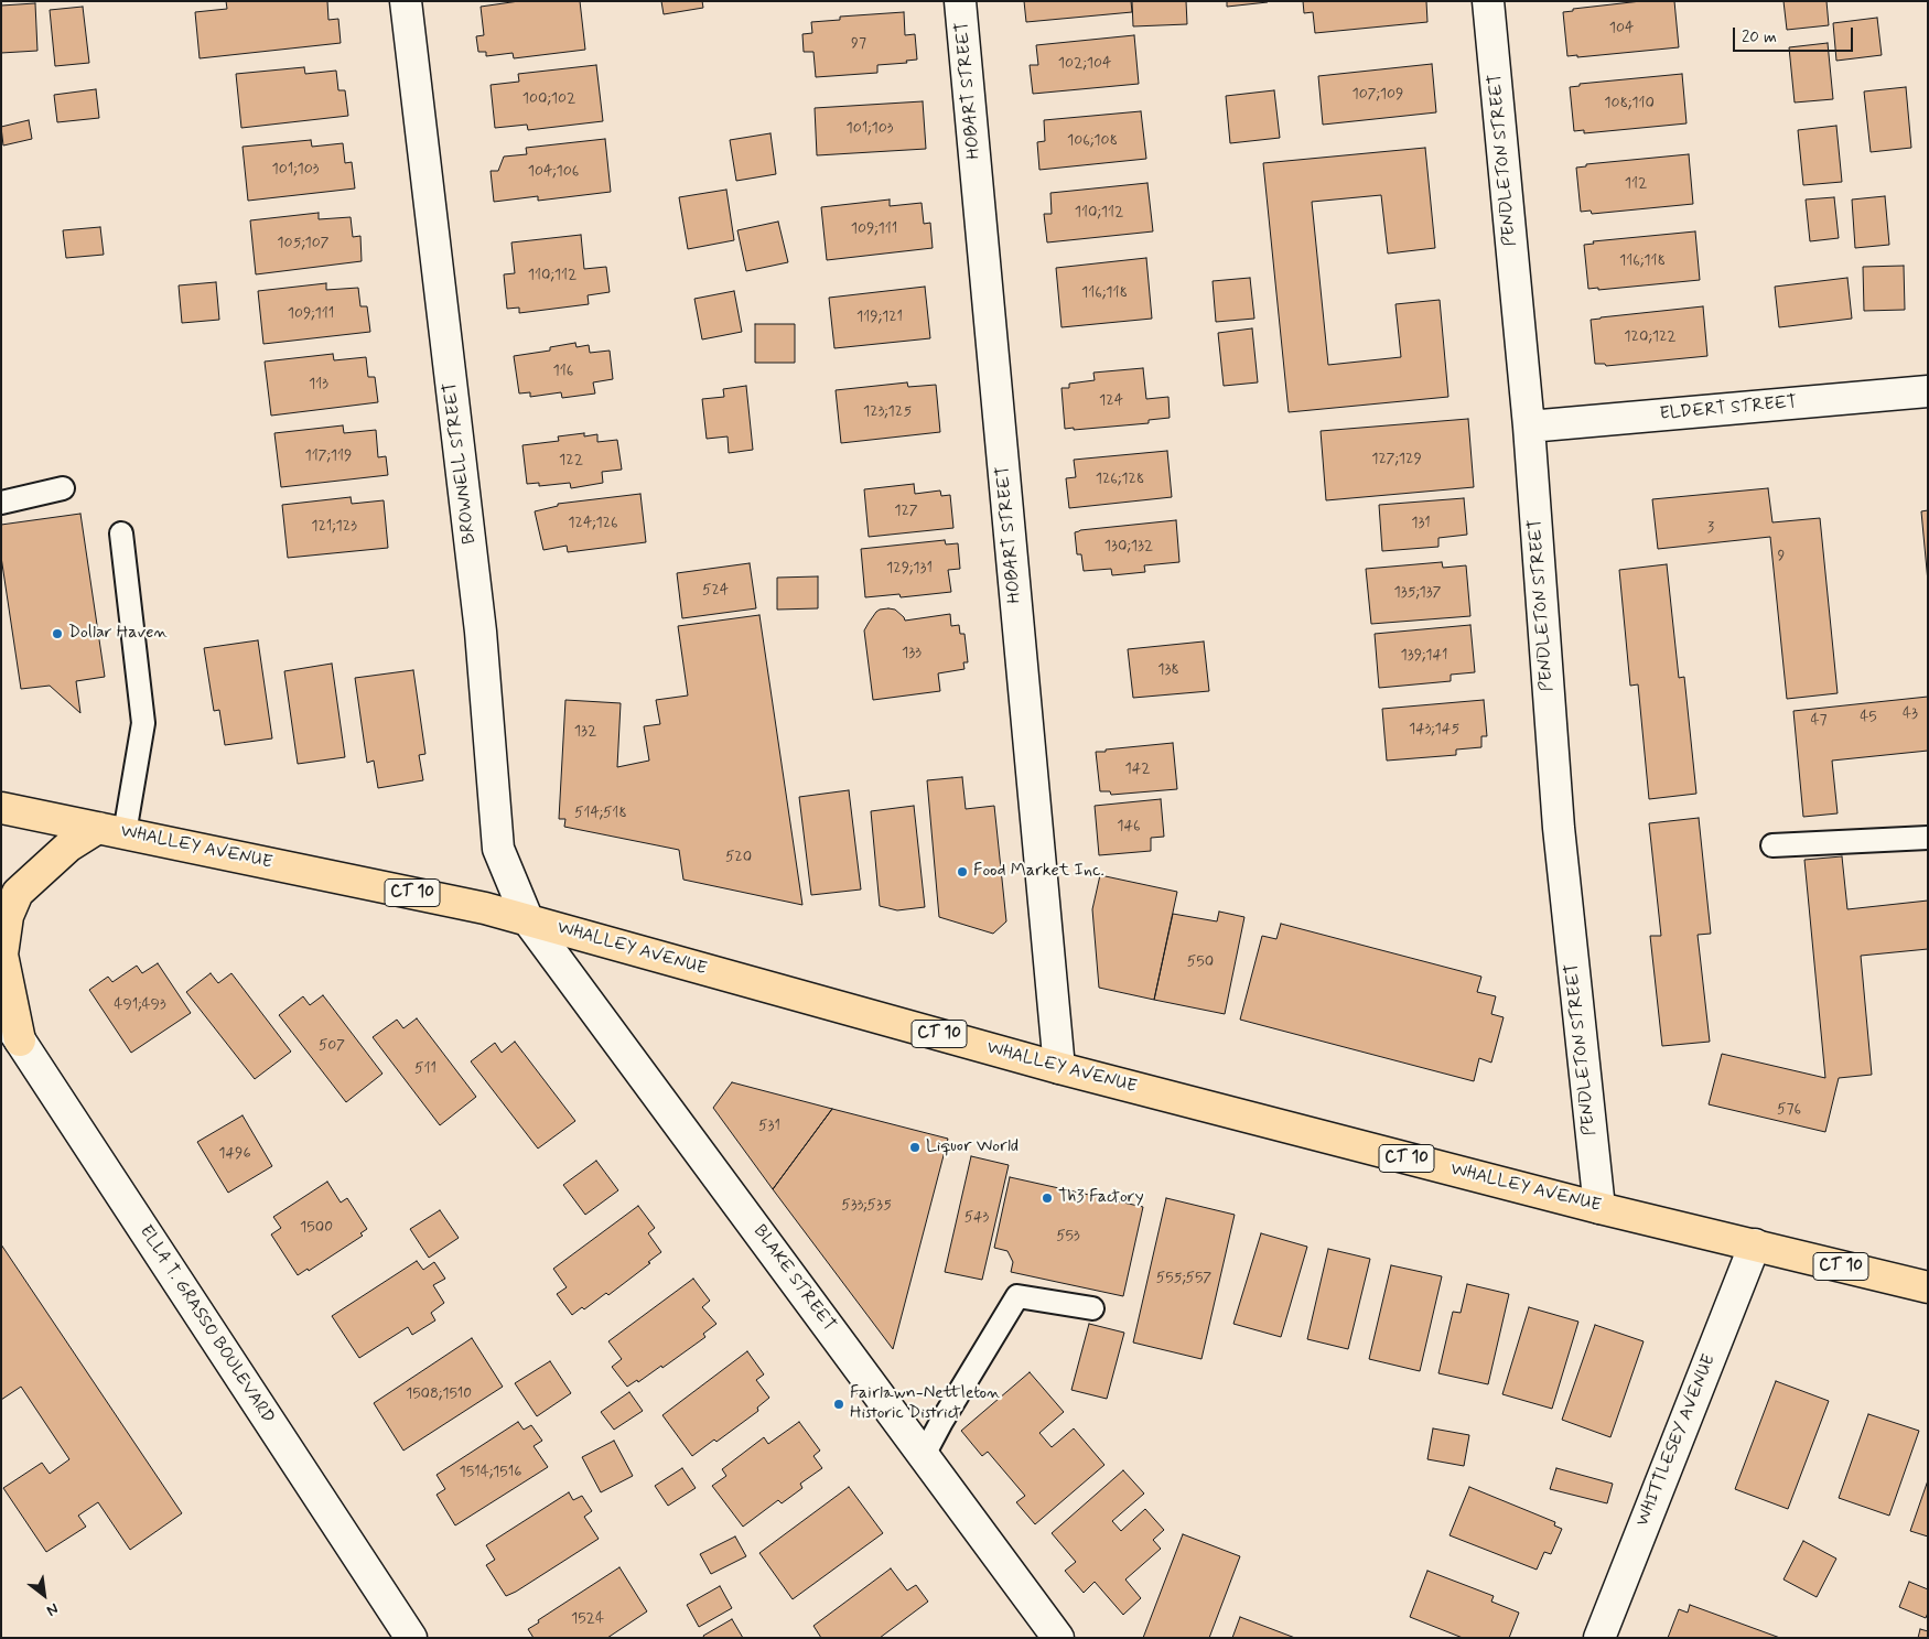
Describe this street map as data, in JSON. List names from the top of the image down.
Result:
{
  "streets": {
    "main road": ["WHALLEY AVENUE", "CT 10"],
    "street": [
      "HOBART STREET",
      "PENDLETON STREET",
      "ELDERT STREET",
      "BROWNELL STREET",
      "BLAKE STREET",
      "ELLA T. GRASSO BOULEVARD",
      "WHITTLESEY AVENUE"
    ]
  },
  "crossings": [
    ["HOBART STREET", "WHALLEY AVENUE"],
    ["PENDLETON STREET", "ELDERT STREET"],
    ["PENDLETON STREET", "WHALLEY AVENUE"],
    ["BROWNELL STREET", "WHALLEY AVENUE"],
    ["BROWNELL STREET", "BLAKE STREET"],
    ["WHALLEY AVENUE", "BLAKE STREET"],
    ["WHALLEY AVENUE", "WHITTLESEY AVENUE"]
  ],
  "places": [
    "Dollar Haven",
    "Food Market Inc.",
    "Liquor World",
    "Th3 Factory",
    "Fairlawn-Nettleton Historic District"
  ],
  "house_numbers": [
    "104",
    "97",
    "102;104",
    "107;109",
    "100;102",
    "108;110",
    "101;103",
    "106;108",
    "101;103",
    "104;106",
    "112",
    "110;112",
    "109;111",
    "105;107",
    "116;118",
    "110;112",
    "116;118",
    "109;111",
    "119;121",
    "120;122",
    "116",
    "113",
    "124",
    "123;125",
    "117;119",
    "127;129",
    "122",
    "126;128",
    "127",
    "124;126",
    "131",
    "121;123",
    "3",
    "130;132",
    "9",
    "129;131",
    "524",
    "135;137",
    "133",
    "139;141",
    "138",
    "43",
    "45",
    "47",
    "143;145",
    "132",
    "142",
    "514;518",
    "146",
    "520",
    "550",
    "491;493",
    "507",
    "511",
    "576",
    "531",
    "1496",
    "533;535",
    "543",
    "1500",
    "553",
    "555;557",
    "1508;1510",
    "1514;1516",
    "1524"
  ],
  "scale_bar": "20 m",
  "north": "bottom right"
}
